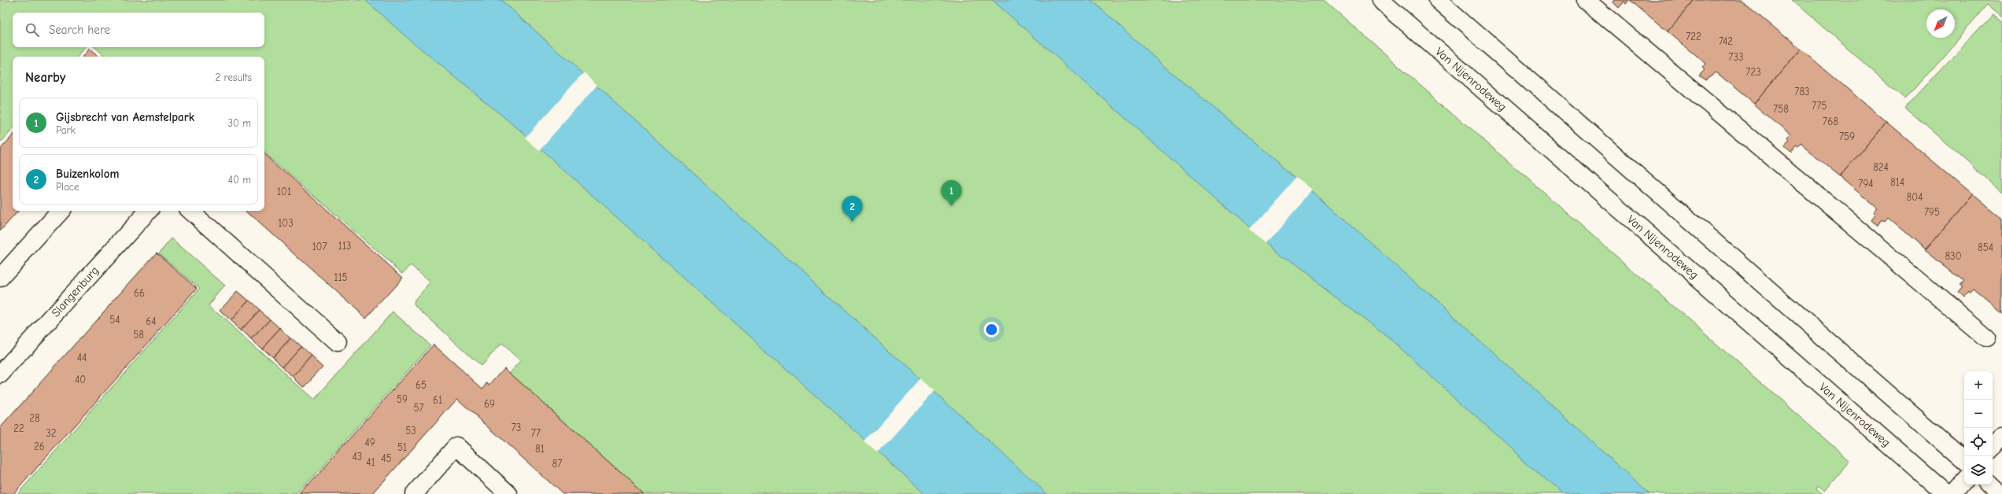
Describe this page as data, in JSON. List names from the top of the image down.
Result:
{
  "streets": {
    "main road": ["Van Nijenrodeweg", "Slangenburg"]
  },
  "house_numbers": [
    "722",
    "742",
    "733",
    "723",
    "783",
    "775",
    "758",
    "768",
    "759",
    "824",
    "814",
    "794",
    "101",
    "804",
    "795",
    "103",
    "113",
    "107",
    "854",
    "830",
    "115",
    "66",
    "54",
    "64",
    "58",
    "44",
    "40",
    "65",
    "59",
    "61",
    "69",
    "57",
    "28",
    "73",
    "22",
    "53",
    "32",
    "77",
    "49",
    "26",
    "51",
    "81",
    "43",
    "45",
    "41",
    "87"
  ],
  "north": "bottom left",
  "page": {
    "search": "Search here",
    "heading": ["Nearby", "2 results"],
    "list": [
      {
        "mark": "1",
        "name": "Gijsbrecht van Aemstelpark",
        "note": "Park",
        "value": "30 m"
      },
      {
        "mark": "2",
        "name": "Buizenkolom",
        "note": "Place",
        "value": "40 m"
      }
    ],
    "pins": ["1", "2"],
    "map_buttons": ["+", "−"]
  }
}
